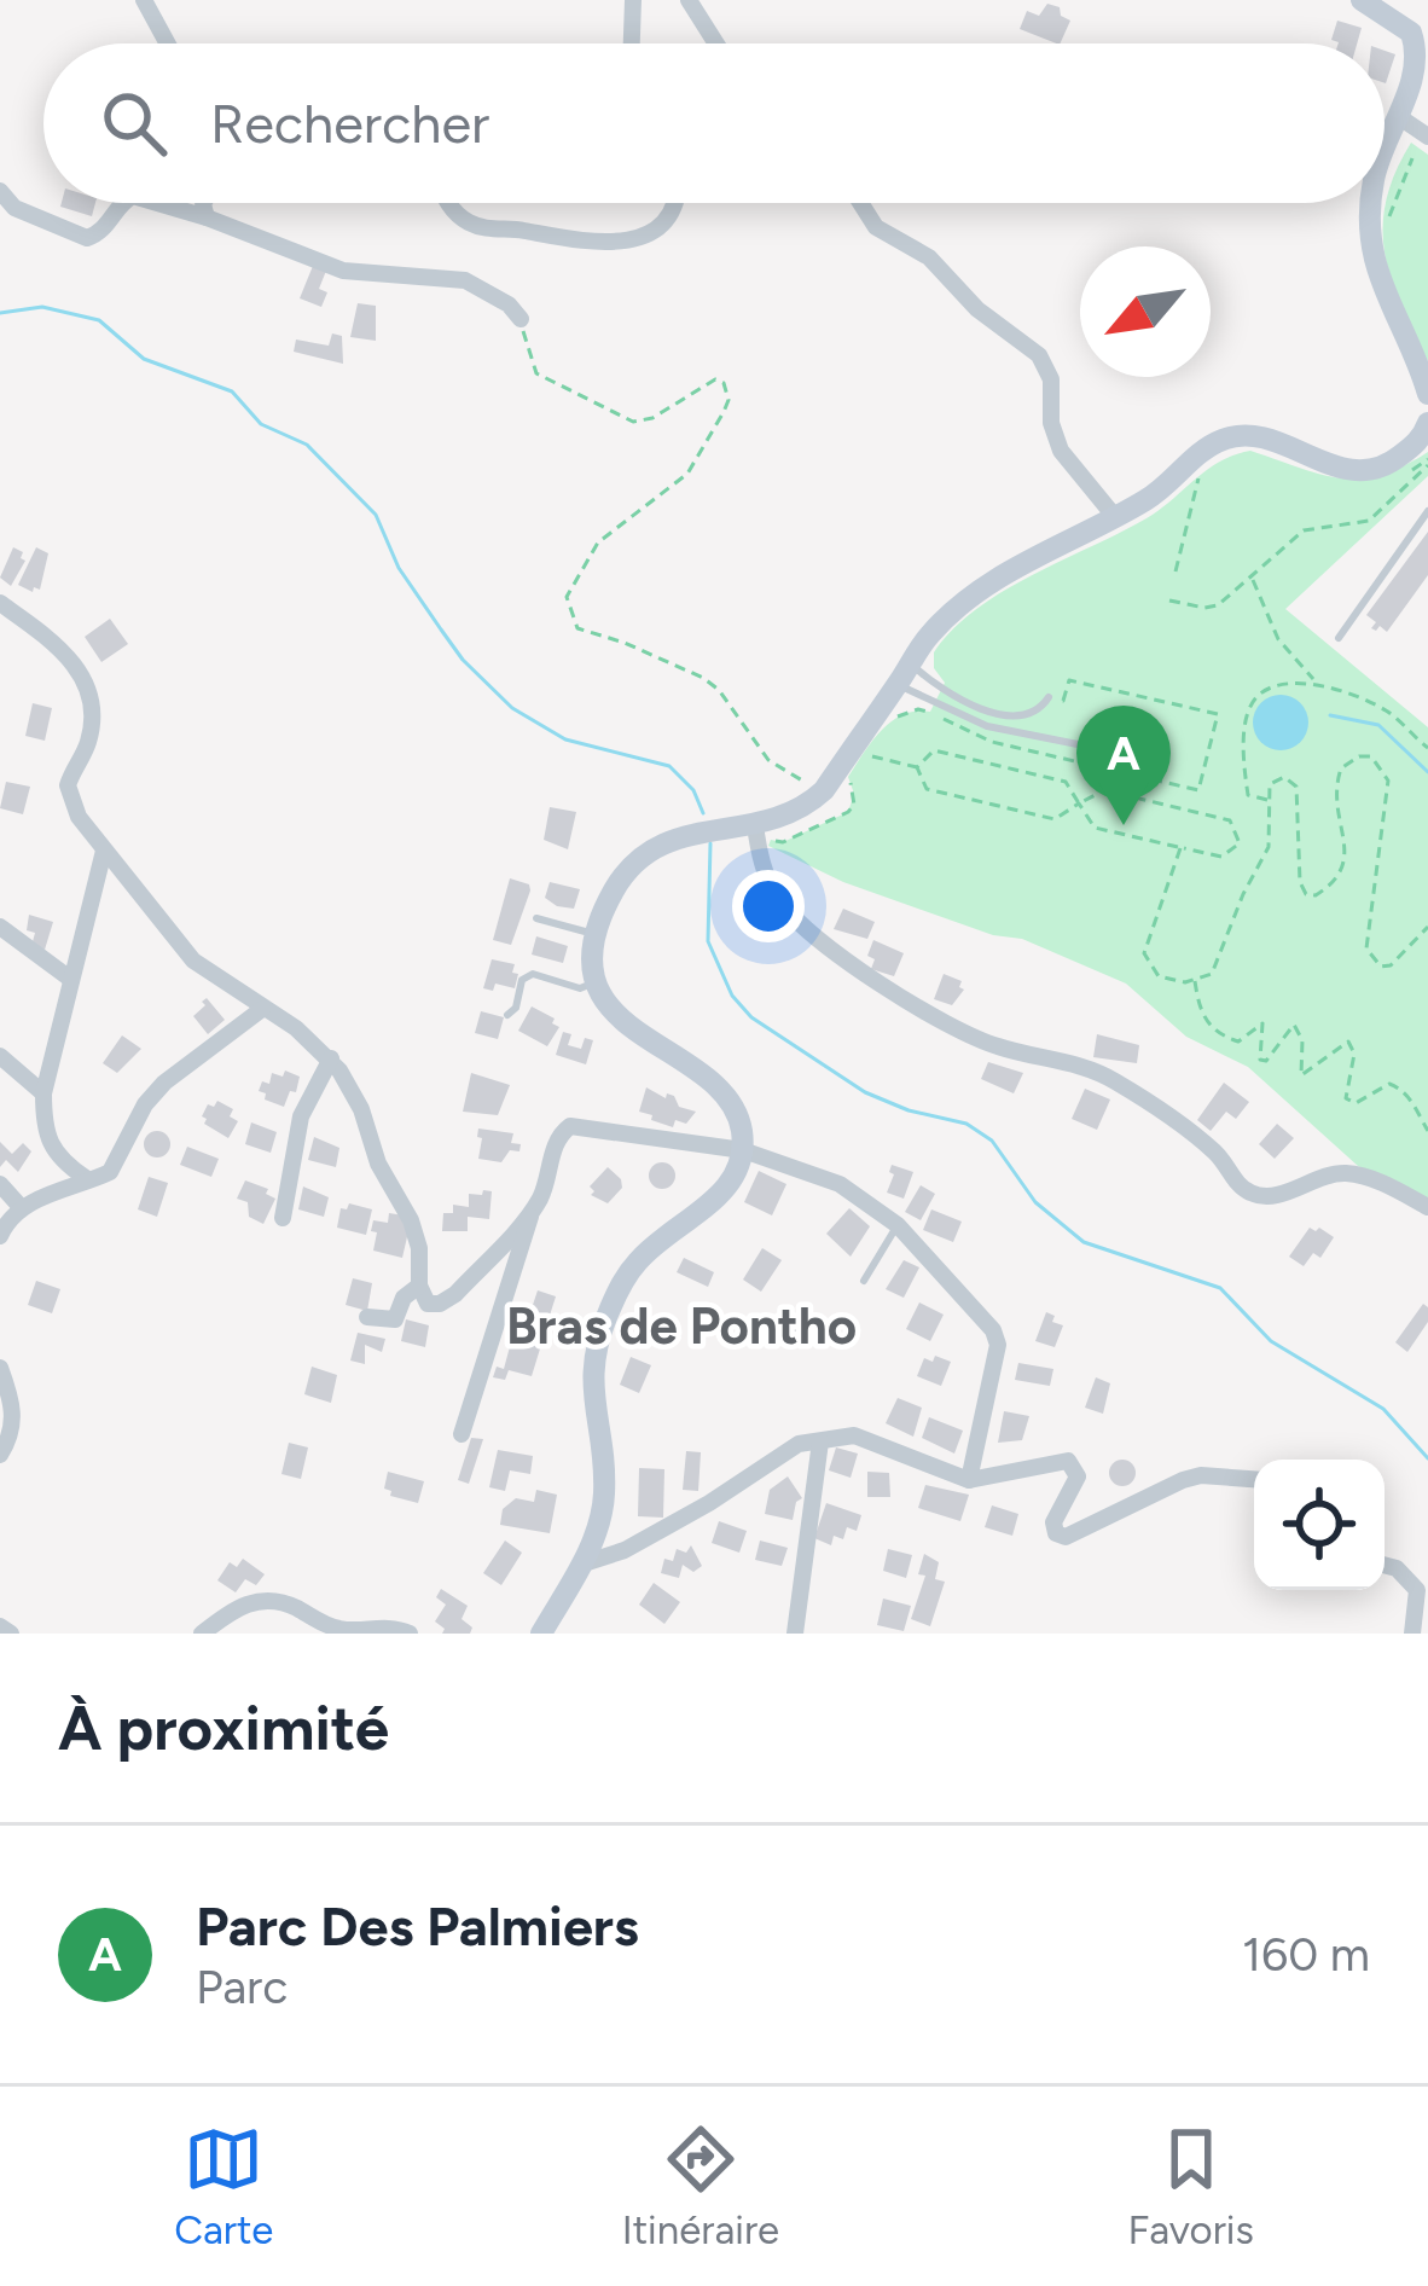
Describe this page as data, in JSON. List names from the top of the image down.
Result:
{
  "districts": ["Bras de Pontho"],
  "north": "bottom left",
  "page": {
    "search": "Rechercher",
    "pins": "A",
    "heading": "À proximité",
    "list": [
      {
        "mark": "A",
        "name": "Parc Des Palmiers",
        "note": "Parc",
        "value": "160 m"
      }
    ],
    "nav": ["Carte", "Itinéraire", "Favoris"]
  }
}
